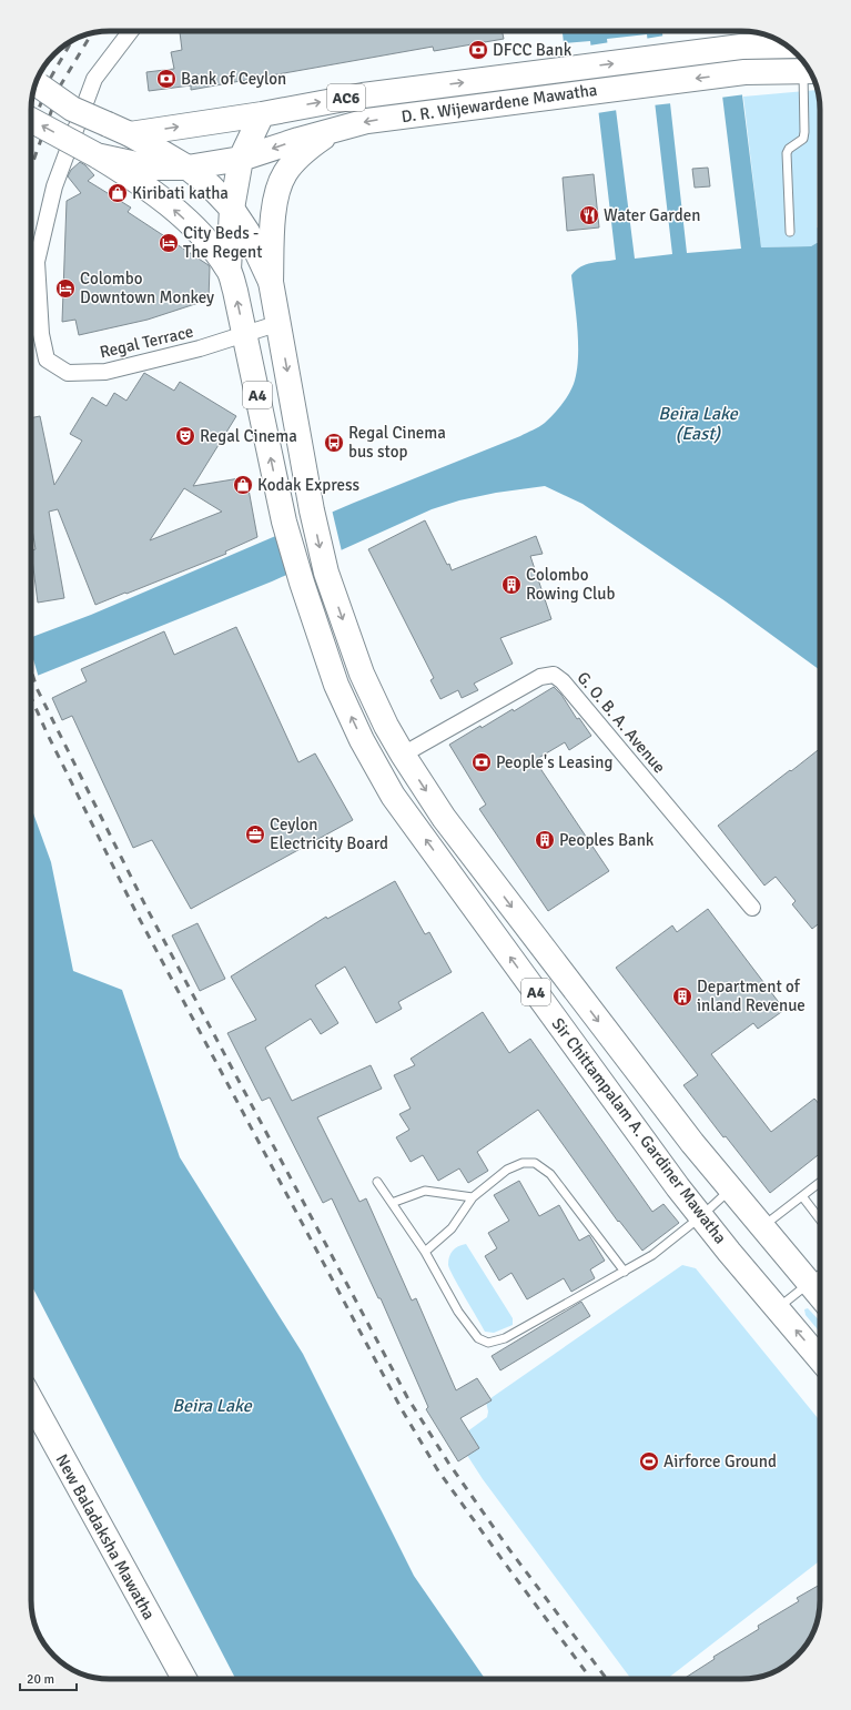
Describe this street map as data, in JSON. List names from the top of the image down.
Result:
{
  "streets": {
    "main road": [
      "AC6",
      "D. R. Wijewardene Mawatha",
      "A4",
      "Sir Chittampalam A. Gardiner Mawatha",
      "New Baladaksha Mawatha"
    ],
    "street": ["Regal Terrace", "G. O. B. A. Avenue"]
  },
  "crossings": [
    ["Regal Terrace", "Sir Chittampalam A. Gardiner Mawatha"],
    ["G. O. B. A. Avenue", "Sir Chittampalam A. Gardiner Mawatha"]
  ],
  "water": ["Beira Lake (East)", "Beira Lake"],
  "places": {
    "bank": ["DFCC Bank", "Bank of Ceylon", "People's Leasing"],
    "shop": ["Kiribati katha", "Kodak Express"],
    "restaurant": ["Water Garden"],
    "hotel": ["City Beds - The Regent", "Colombo Downtown Monkey"],
    "theatre": ["Regal Cinema"],
    "bus stop": ["Regal Cinema bus stop"],
    "building": ["Colombo Rowing Club", "Peoples Bank", "Department of inland Revenue"],
    "office": ["Ceylon Electricity Board"],
    "sports": ["Airforce Ground"]
  },
  "scale_bar": "20 m"
}
